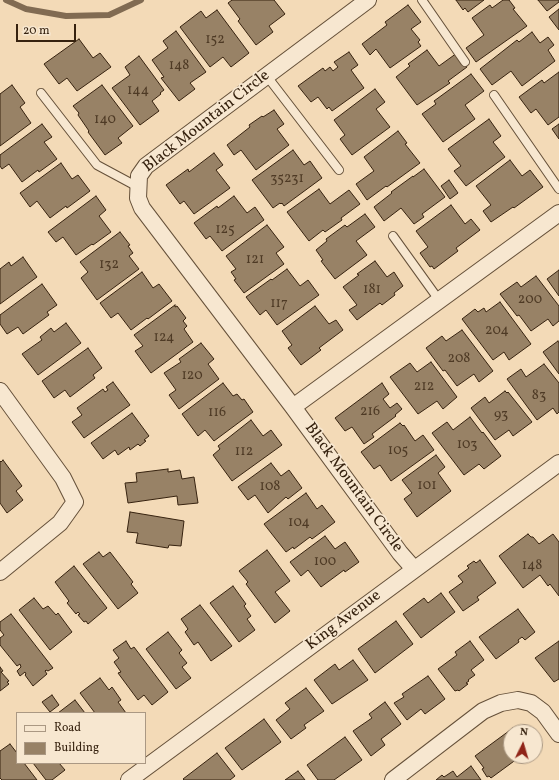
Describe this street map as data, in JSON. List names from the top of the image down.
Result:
{
  "streets": {
    "street": ["Black Mountain Circle", "King Avenue"]
  },
  "crossings": [
    ["Black Mountain Circle", "King Avenue"]
  ],
  "house_numbers": [
    "152",
    "148",
    "144",
    "140",
    "35231",
    "125",
    "121",
    "132",
    "181",
    "200",
    "117",
    "204",
    "124",
    "208",
    "120",
    "212",
    "83",
    "216",
    "116",
    "93",
    "103",
    "105",
    "112",
    "101",
    "108",
    "104",
    "100",
    "148"
  ],
  "legend": ["Road", "Building"],
  "scale_bar": "20 m",
  "north": "top"
}
